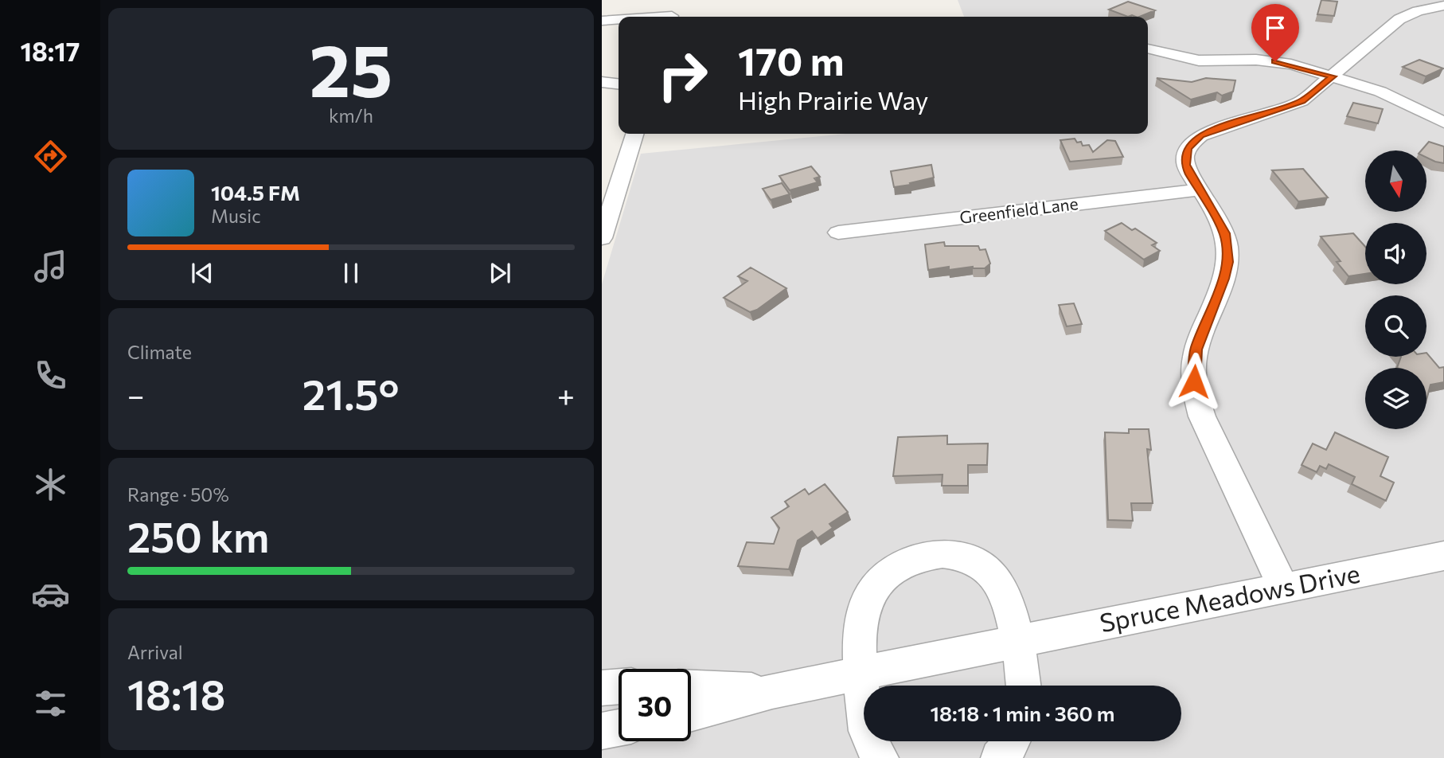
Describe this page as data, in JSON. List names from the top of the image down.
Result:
{
  "streets": {
    "street": ["Greenfield Lane", "Spruce Meadows Drive"]
  },
  "north": "bottom",
  "page": {
    "tabs": "18:17",
    "tile": [
      ["25", "km/h"],
      "Climate",
      ["Range · 50%", "250 km"],
      ["Arrival", "18:18"]
    ],
    "turn": ["170 m", "High Prairie Way"],
    "song": ["104.5 FM", "Music"],
    "heat": ["−", "21.5°", "+"],
    "limit": "30",
    "trip": "18:18 · 1 min · 360 m"
  }
}
